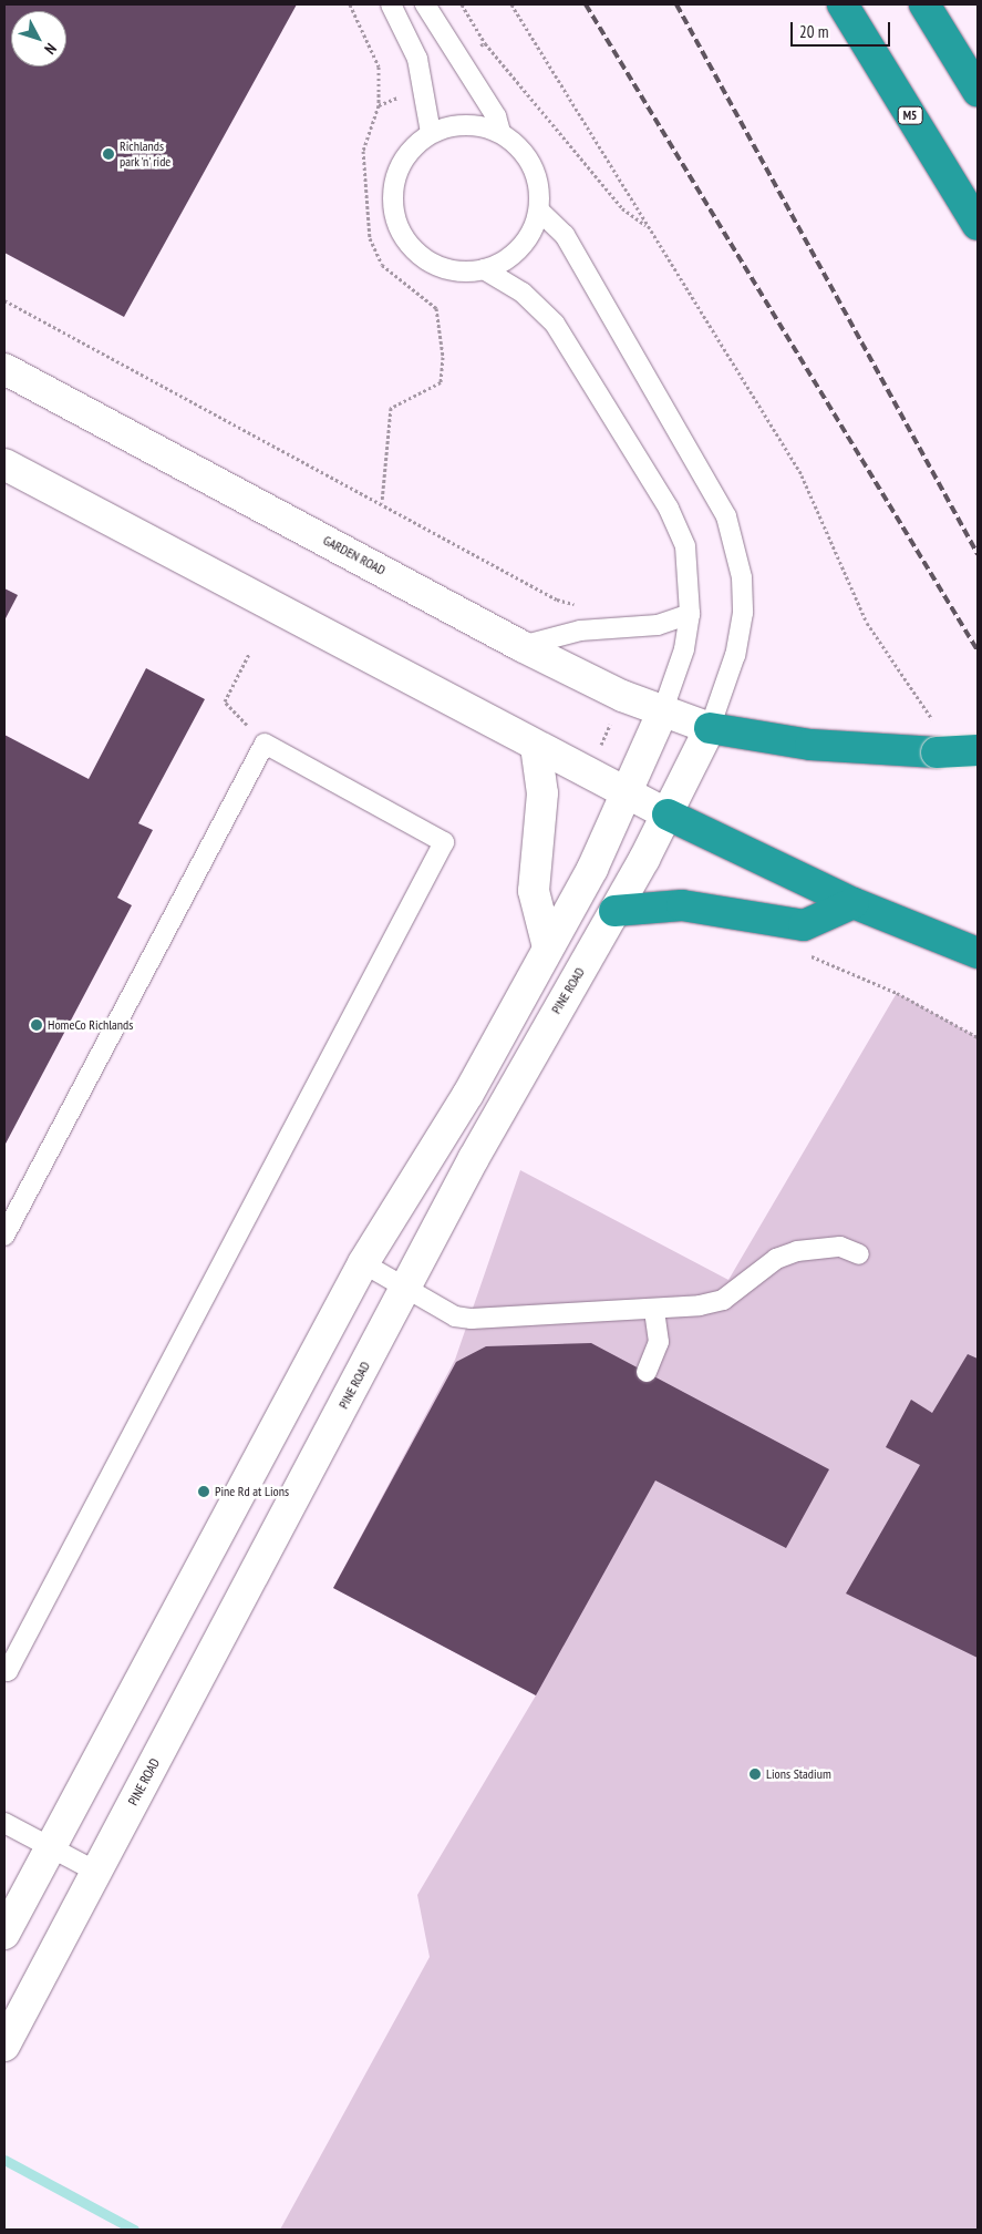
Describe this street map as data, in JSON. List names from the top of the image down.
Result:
{
  "streets": {
    "highway": ["M5"],
    "street": ["GARDEN ROAD", "PINE ROAD"]
  },
  "crossings": [
    ["GARDEN ROAD", "PINE ROAD"]
  ],
  "places": [
    "Richlands park 'n' ride",
    "HomeCo Richlands",
    "Pine Rd at Lions",
    "Lions Stadium"
  ],
  "scale_bar": "20 m",
  "north": "bottom right"
}
